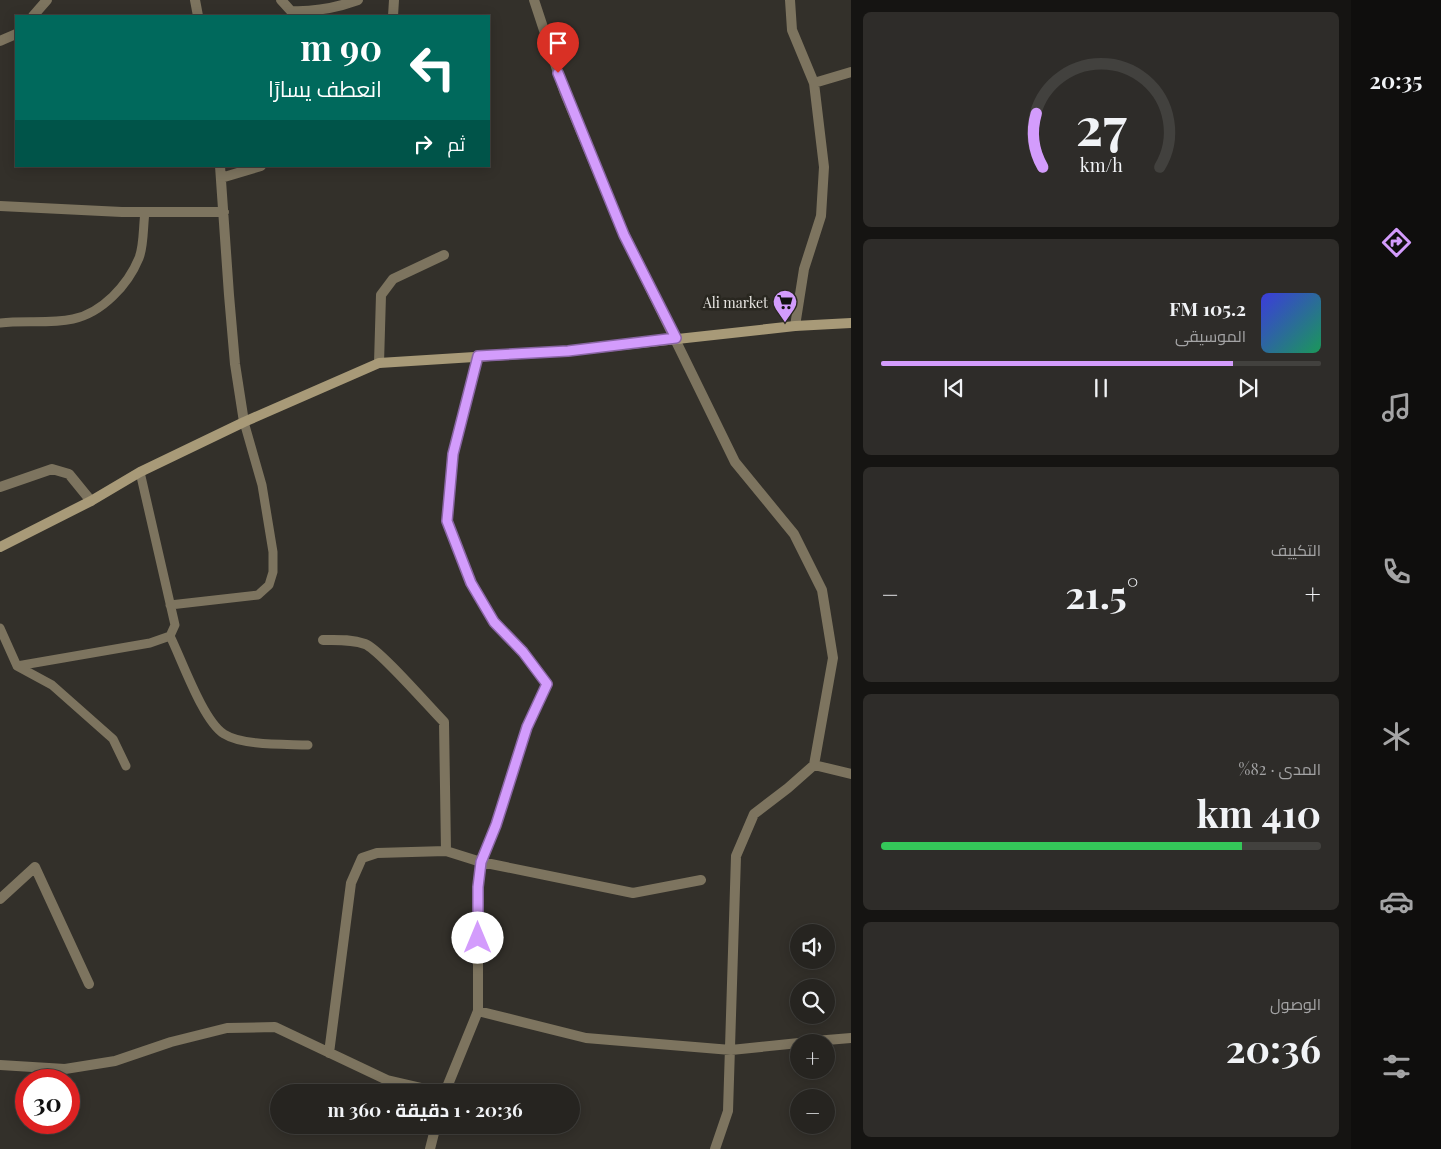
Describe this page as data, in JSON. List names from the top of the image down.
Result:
{
  "places": {
    "supermarket": ["Ali market"]
  },
  "page": {
    "tabs": "20:35",
    "turn": ["90 m", "انعطف يسارًا"],
    "then": "ثم",
    "song": ["105.2 FM", "الموسيقى"],
    "tile": [
      "التكييف",
      ["المدى · 82%", "410 km"],
      ["الوصول", "20:36"]
    ],
    "heat": ["−", "21.5°", "+"],
    "map_buttons": ["+", "−"],
    "limit": "30",
    "trip": "20:36 · 1 دقيقة · 360 m",
    "gauge": ["27", "km/h"]
  }
}
